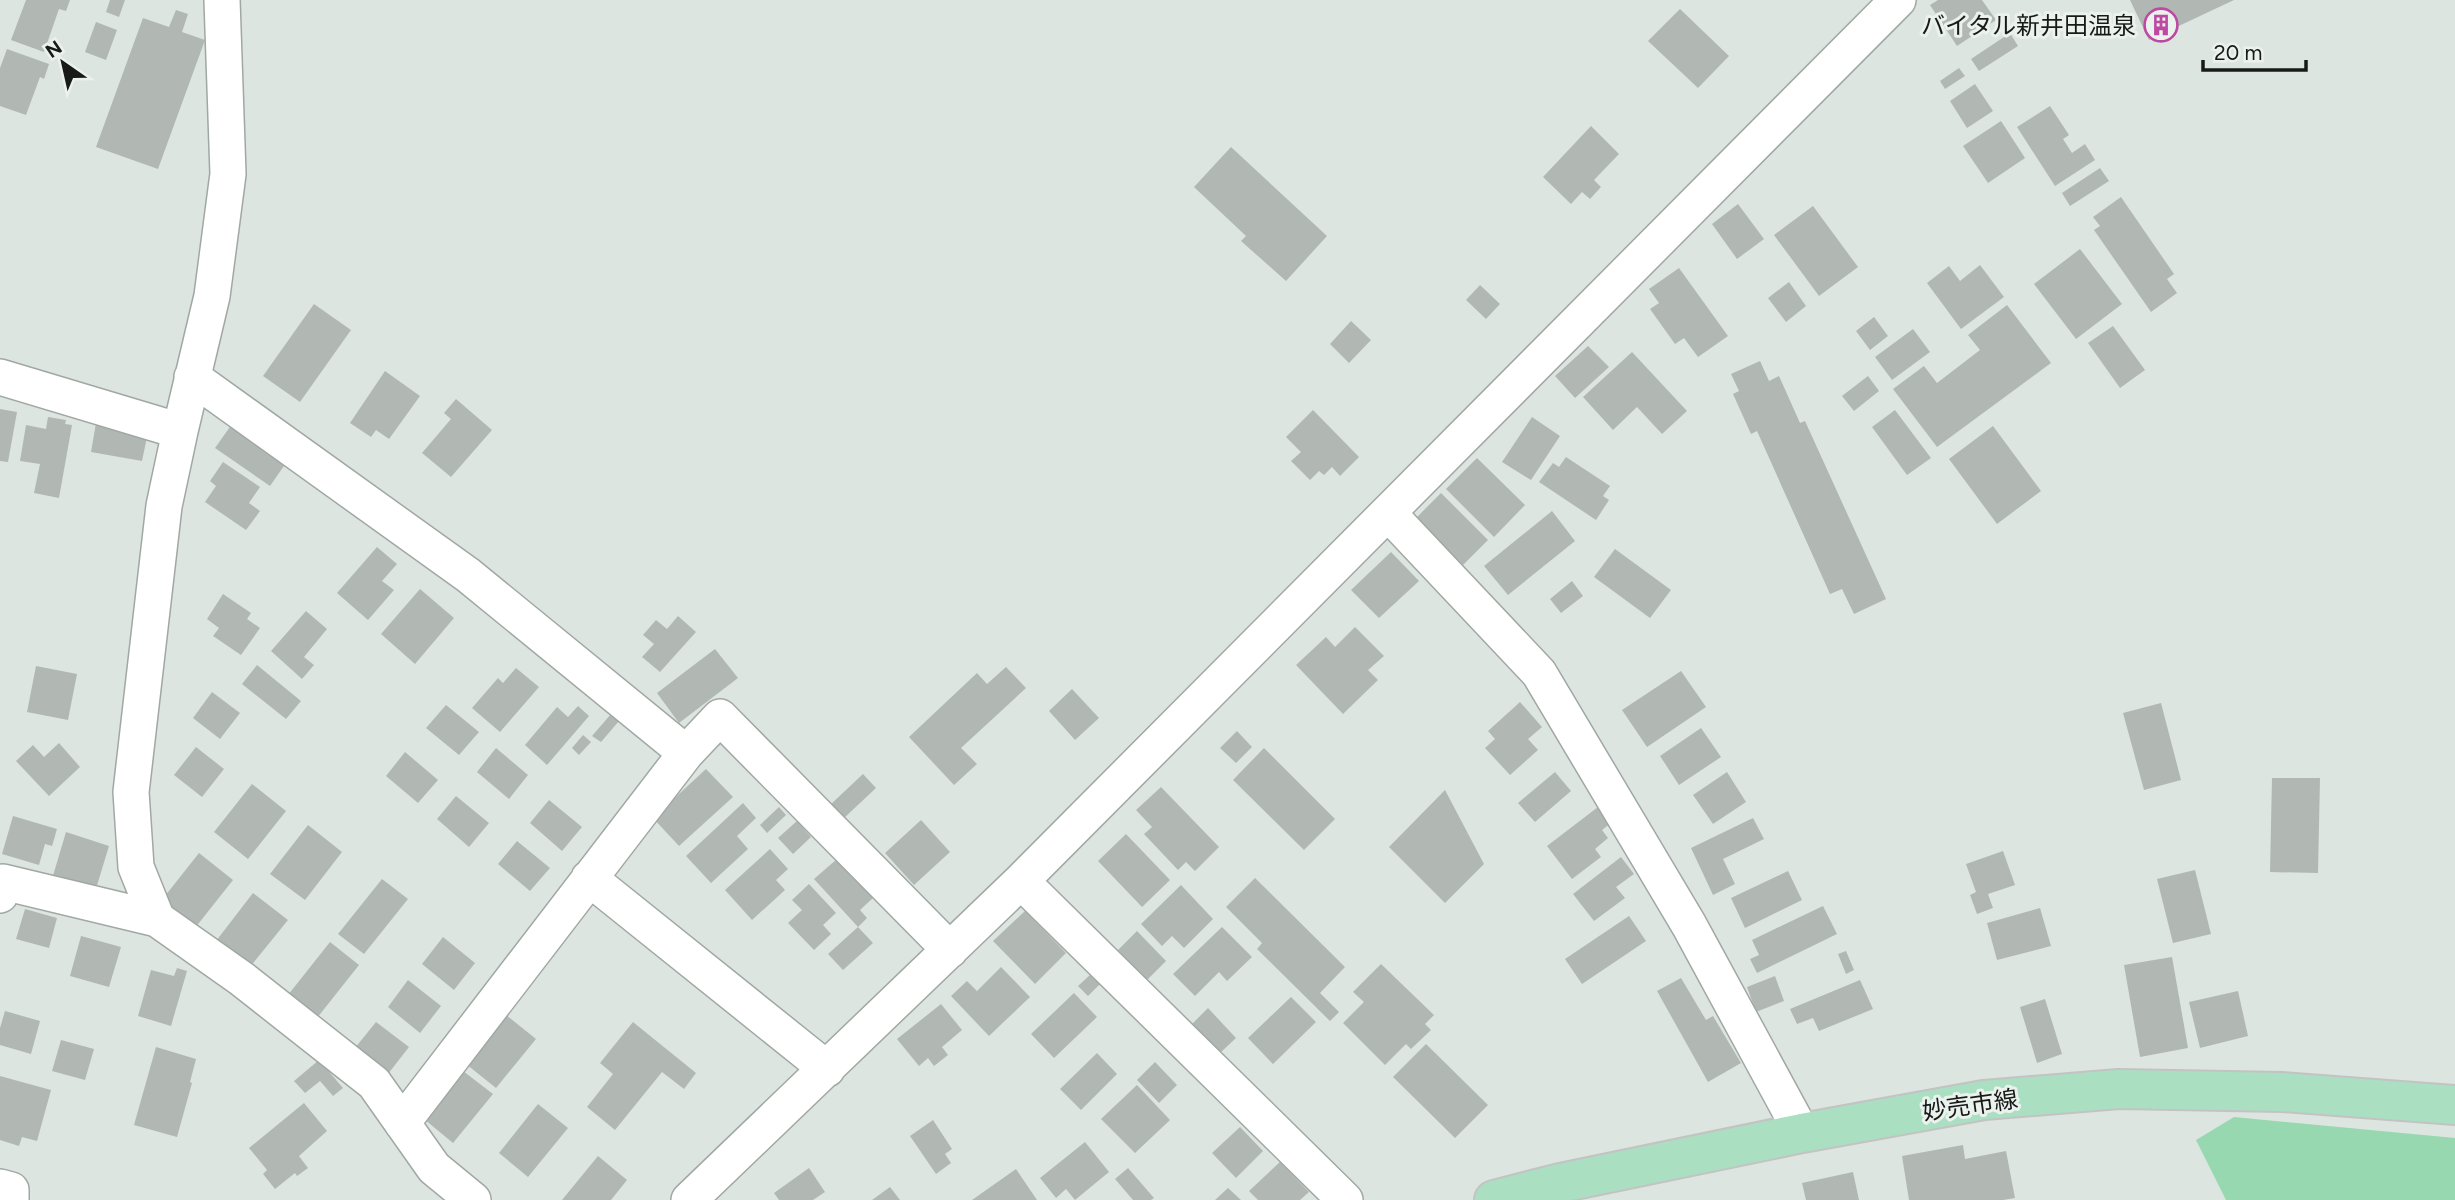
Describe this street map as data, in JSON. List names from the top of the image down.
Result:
{
  "streets": {
    "main road": ["妙売市線"]
  },
  "places": {
    "building": ["バイタル新井田温泉"]
  },
  "scale_bar": "20 m",
  "north": "top left"
}
